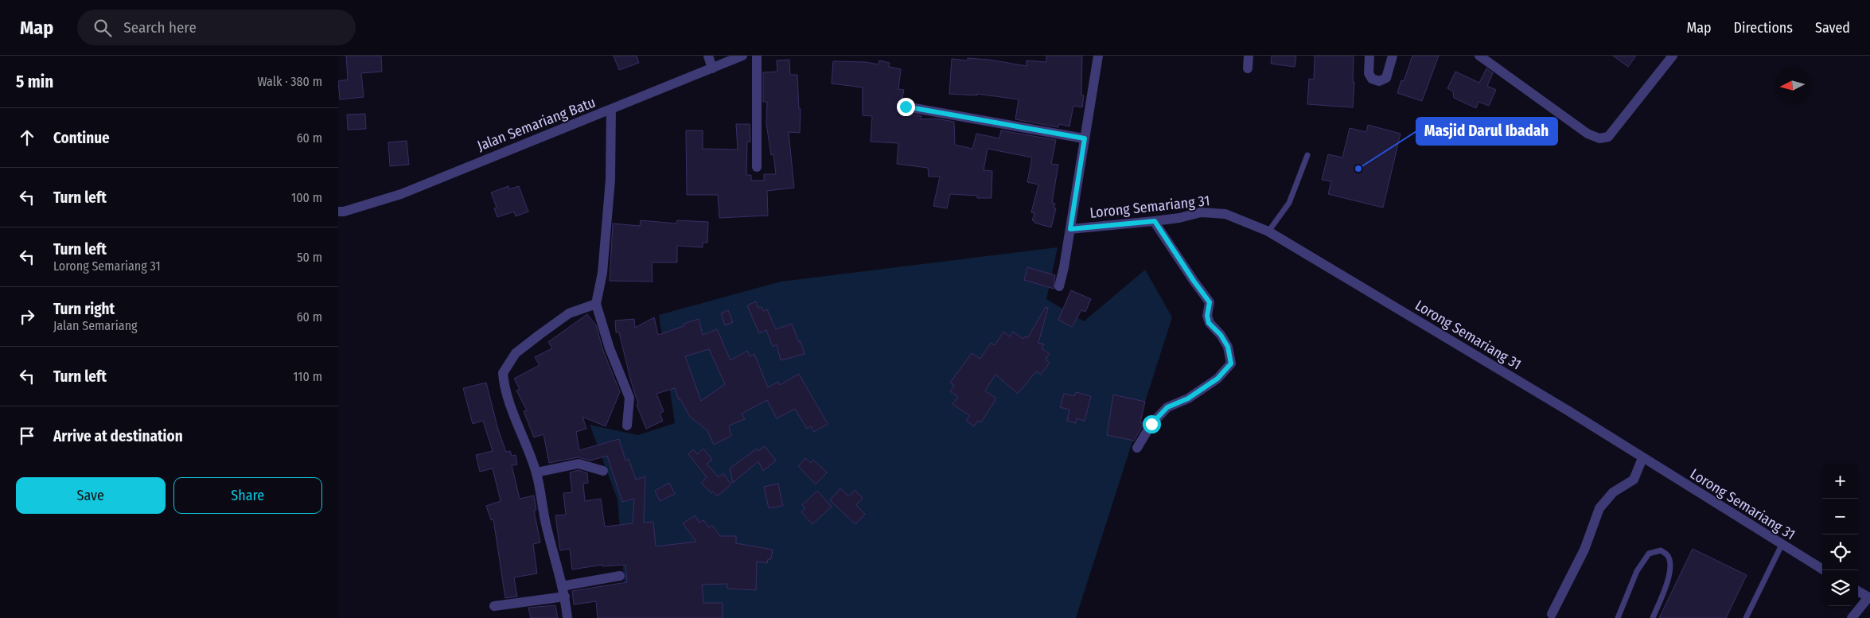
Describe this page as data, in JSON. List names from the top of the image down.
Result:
{
  "streets": {
    "street": ["Jalan Semariang Batu", "Lorong Semariang 31"]
  },
  "places": ["Masjid Darul Ibadah"],
  "north": "left",
  "page": {
    "header": "Map",
    "search": "Search here",
    "nav": ["Map", "Directions", "Saved"],
    "heading": ["5 min", "Walk · 380 m"],
    "list": [
      ["Continue", "60 m"],
      ["Turn left", "100 m"],
      ["Turn left", "Lorong Semariang 31", "50 m"],
      ["Turn right", "Jalan Semariang", "60 m"],
      ["Turn left", "110 m"],
      "Arrive at destination"
    ],
    "map_buttons": ["+", "−"],
    "buttons": ["Save", "Share"]
  }
}
